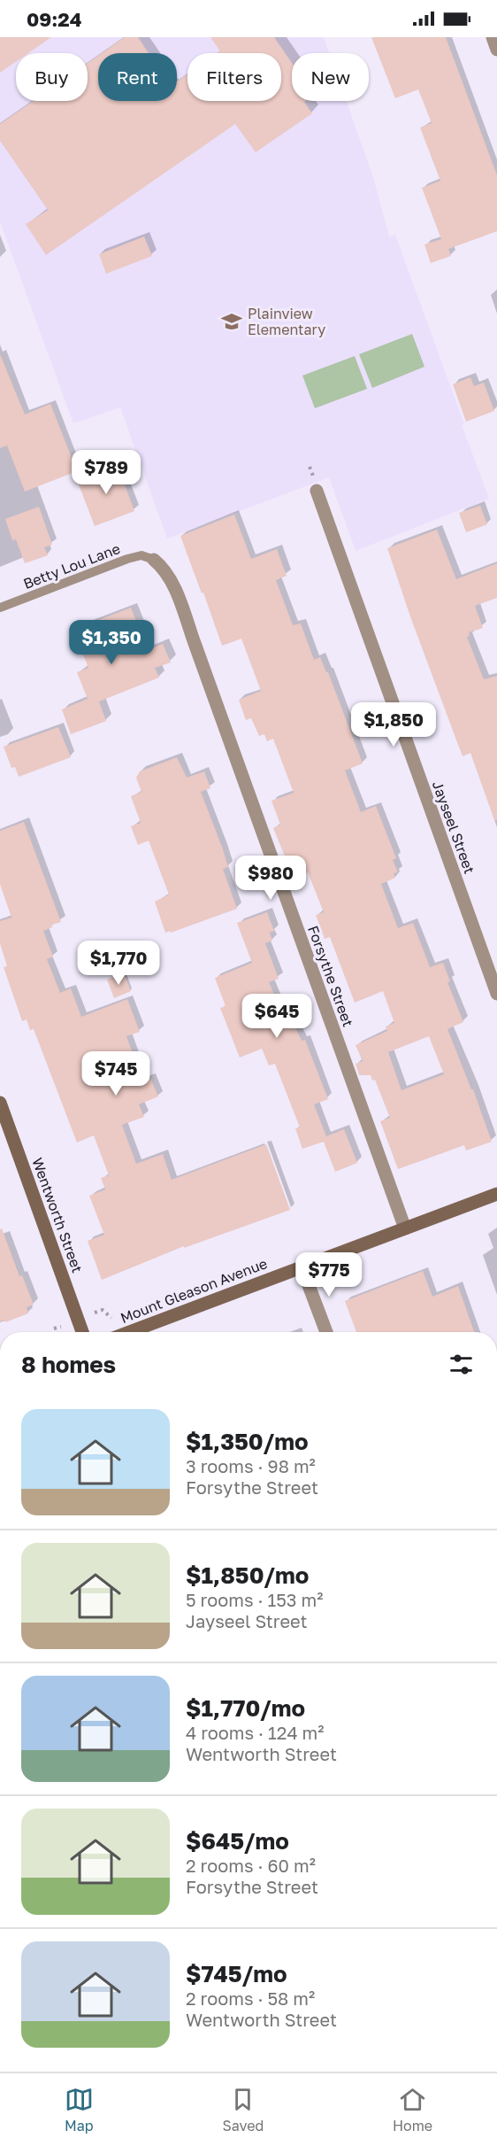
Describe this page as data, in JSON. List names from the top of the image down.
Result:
{
  "streets": {
    "street": [
      "Jayseel Street",
      "Forsythe Street",
      "Wentworth Street",
      "Mount Gleason Avenue"
    ],
    "lane": ["Betty Lou Lane"]
  },
  "crossings": [
    ["Betty Lou Lane", "Forsythe Street"],
    ["Forsythe Street", "Mount Gleason Avenue"]
  ],
  "places": {
    "school or university": ["Plainview Elementary"]
  },
  "page": {
    "status": "09:24",
    "chip": [
      "Buy",
      "Rent",
      "Filters",
      "New"
    ],
    "price": [
      "$789",
      "$1,350",
      "$1,850",
      "$980",
      "$1,770",
      "$645",
      "$745",
      "$775"
    ],
    "heading": "8 homes",
    "list": [
      {
        "name": "$1,350/mo",
        "note": "3 rooms · 98 m² · Forsythe Street"
      },
      {
        "name": "$1,850/mo",
        "note": "5 rooms · 153 m² · Jayseel Street"
      },
      {
        "name": "$1,770/mo",
        "note": "4 rooms · 124 m² · Wentworth Street"
      },
      {
        "name": "$645/mo",
        "note": "2 rooms · 60 m² · Forsythe Street"
      },
      {
        "name": "$745/mo",
        "note": "2 rooms · 58 m² · Wentworth Street"
      }
    ],
    "tabs": ["Map", "Saved", "Home"]
  }
}
